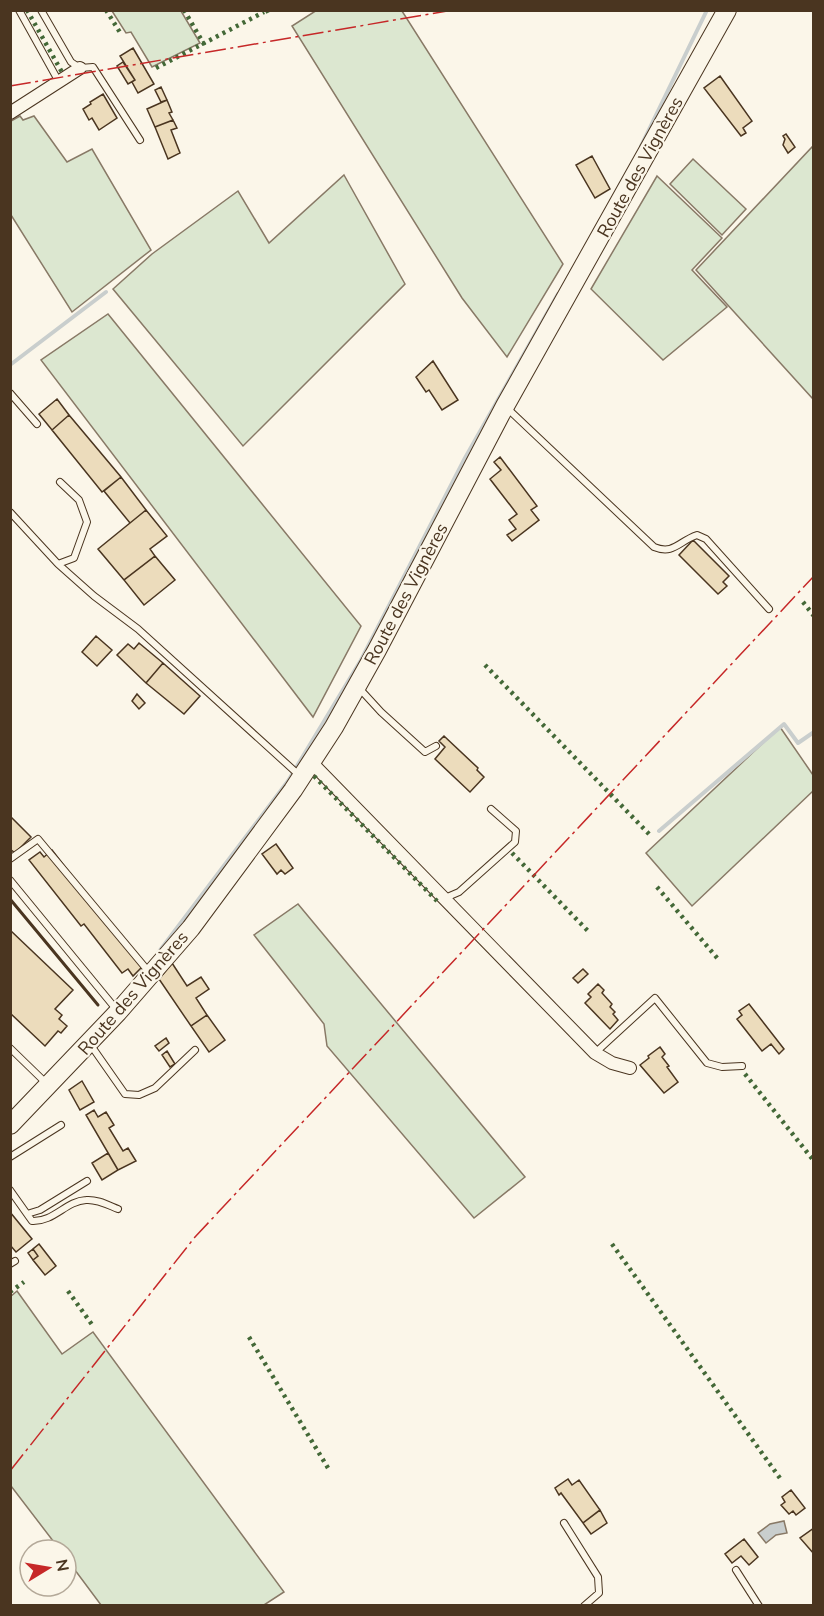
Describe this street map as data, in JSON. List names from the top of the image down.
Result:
{
  "streets": {
    "street": ["Route des Vignères"]
  },
  "north": "right"
}
